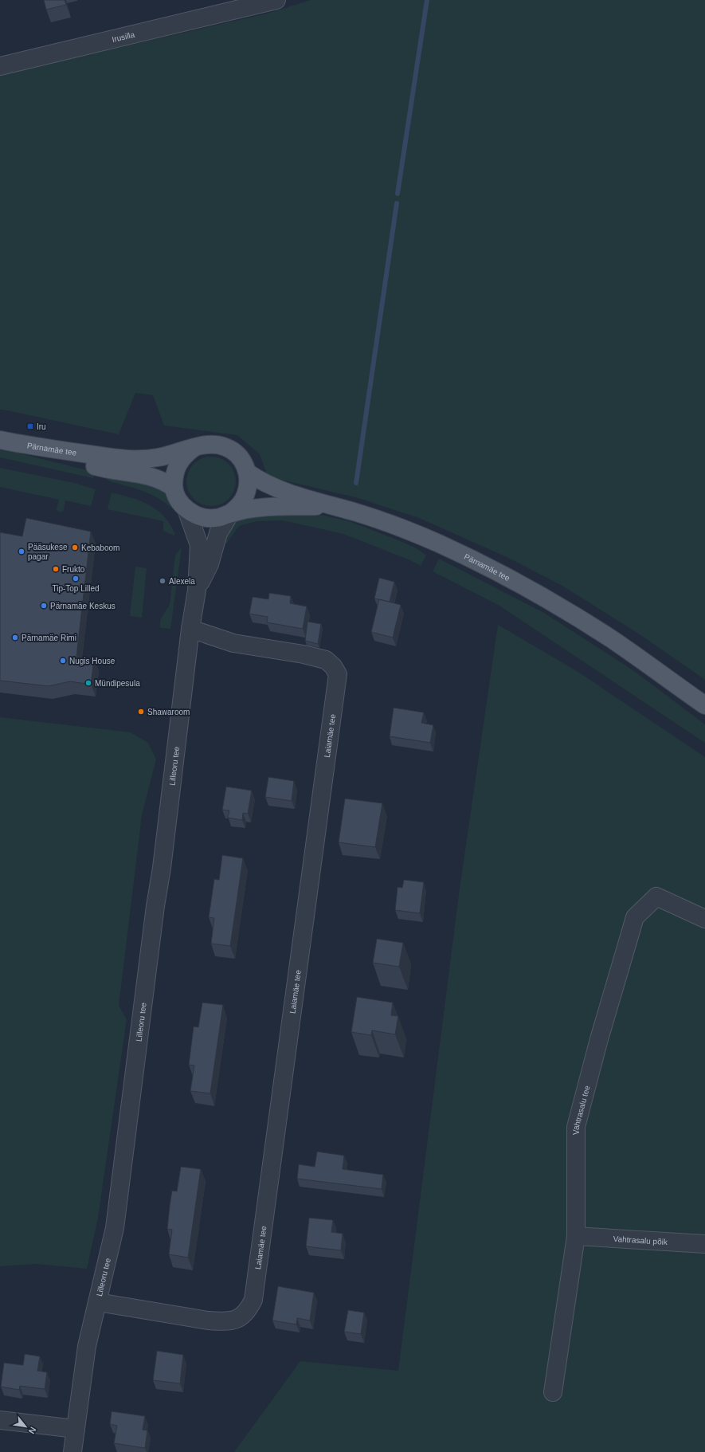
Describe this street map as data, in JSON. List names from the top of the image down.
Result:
{
  "streets": {
    "main road": ["Pärnamäe tee"],
    "street": [
      "Irusilla",
      "Laiamäe tee",
      "Lilleoru tee",
      "Vahtrasalu tee",
      "Vahtrasalu põik"
    ]
  },
  "crossings": [
    ["Pärnamäe tee", "Lilleoru tee"],
    ["Laiamäe tee", "Lilleoru tee"],
    ["Vahtrasalu tee", "Vahtrasalu põik"]
  ],
  "places": {
    "transit": ["Iru"],
    "other": [
      "Kebaboom",
      "Pääsukese pagar",
      "Frukto",
      "Tip-Top Lilled",
      "Alexela",
      "Pärnamäe Keskus",
      "Pärnamäe Rimi",
      "Nugis House",
      "Mündipesula",
      "Shawaroom"
    ]
  },
  "north": "bottom right"
}
